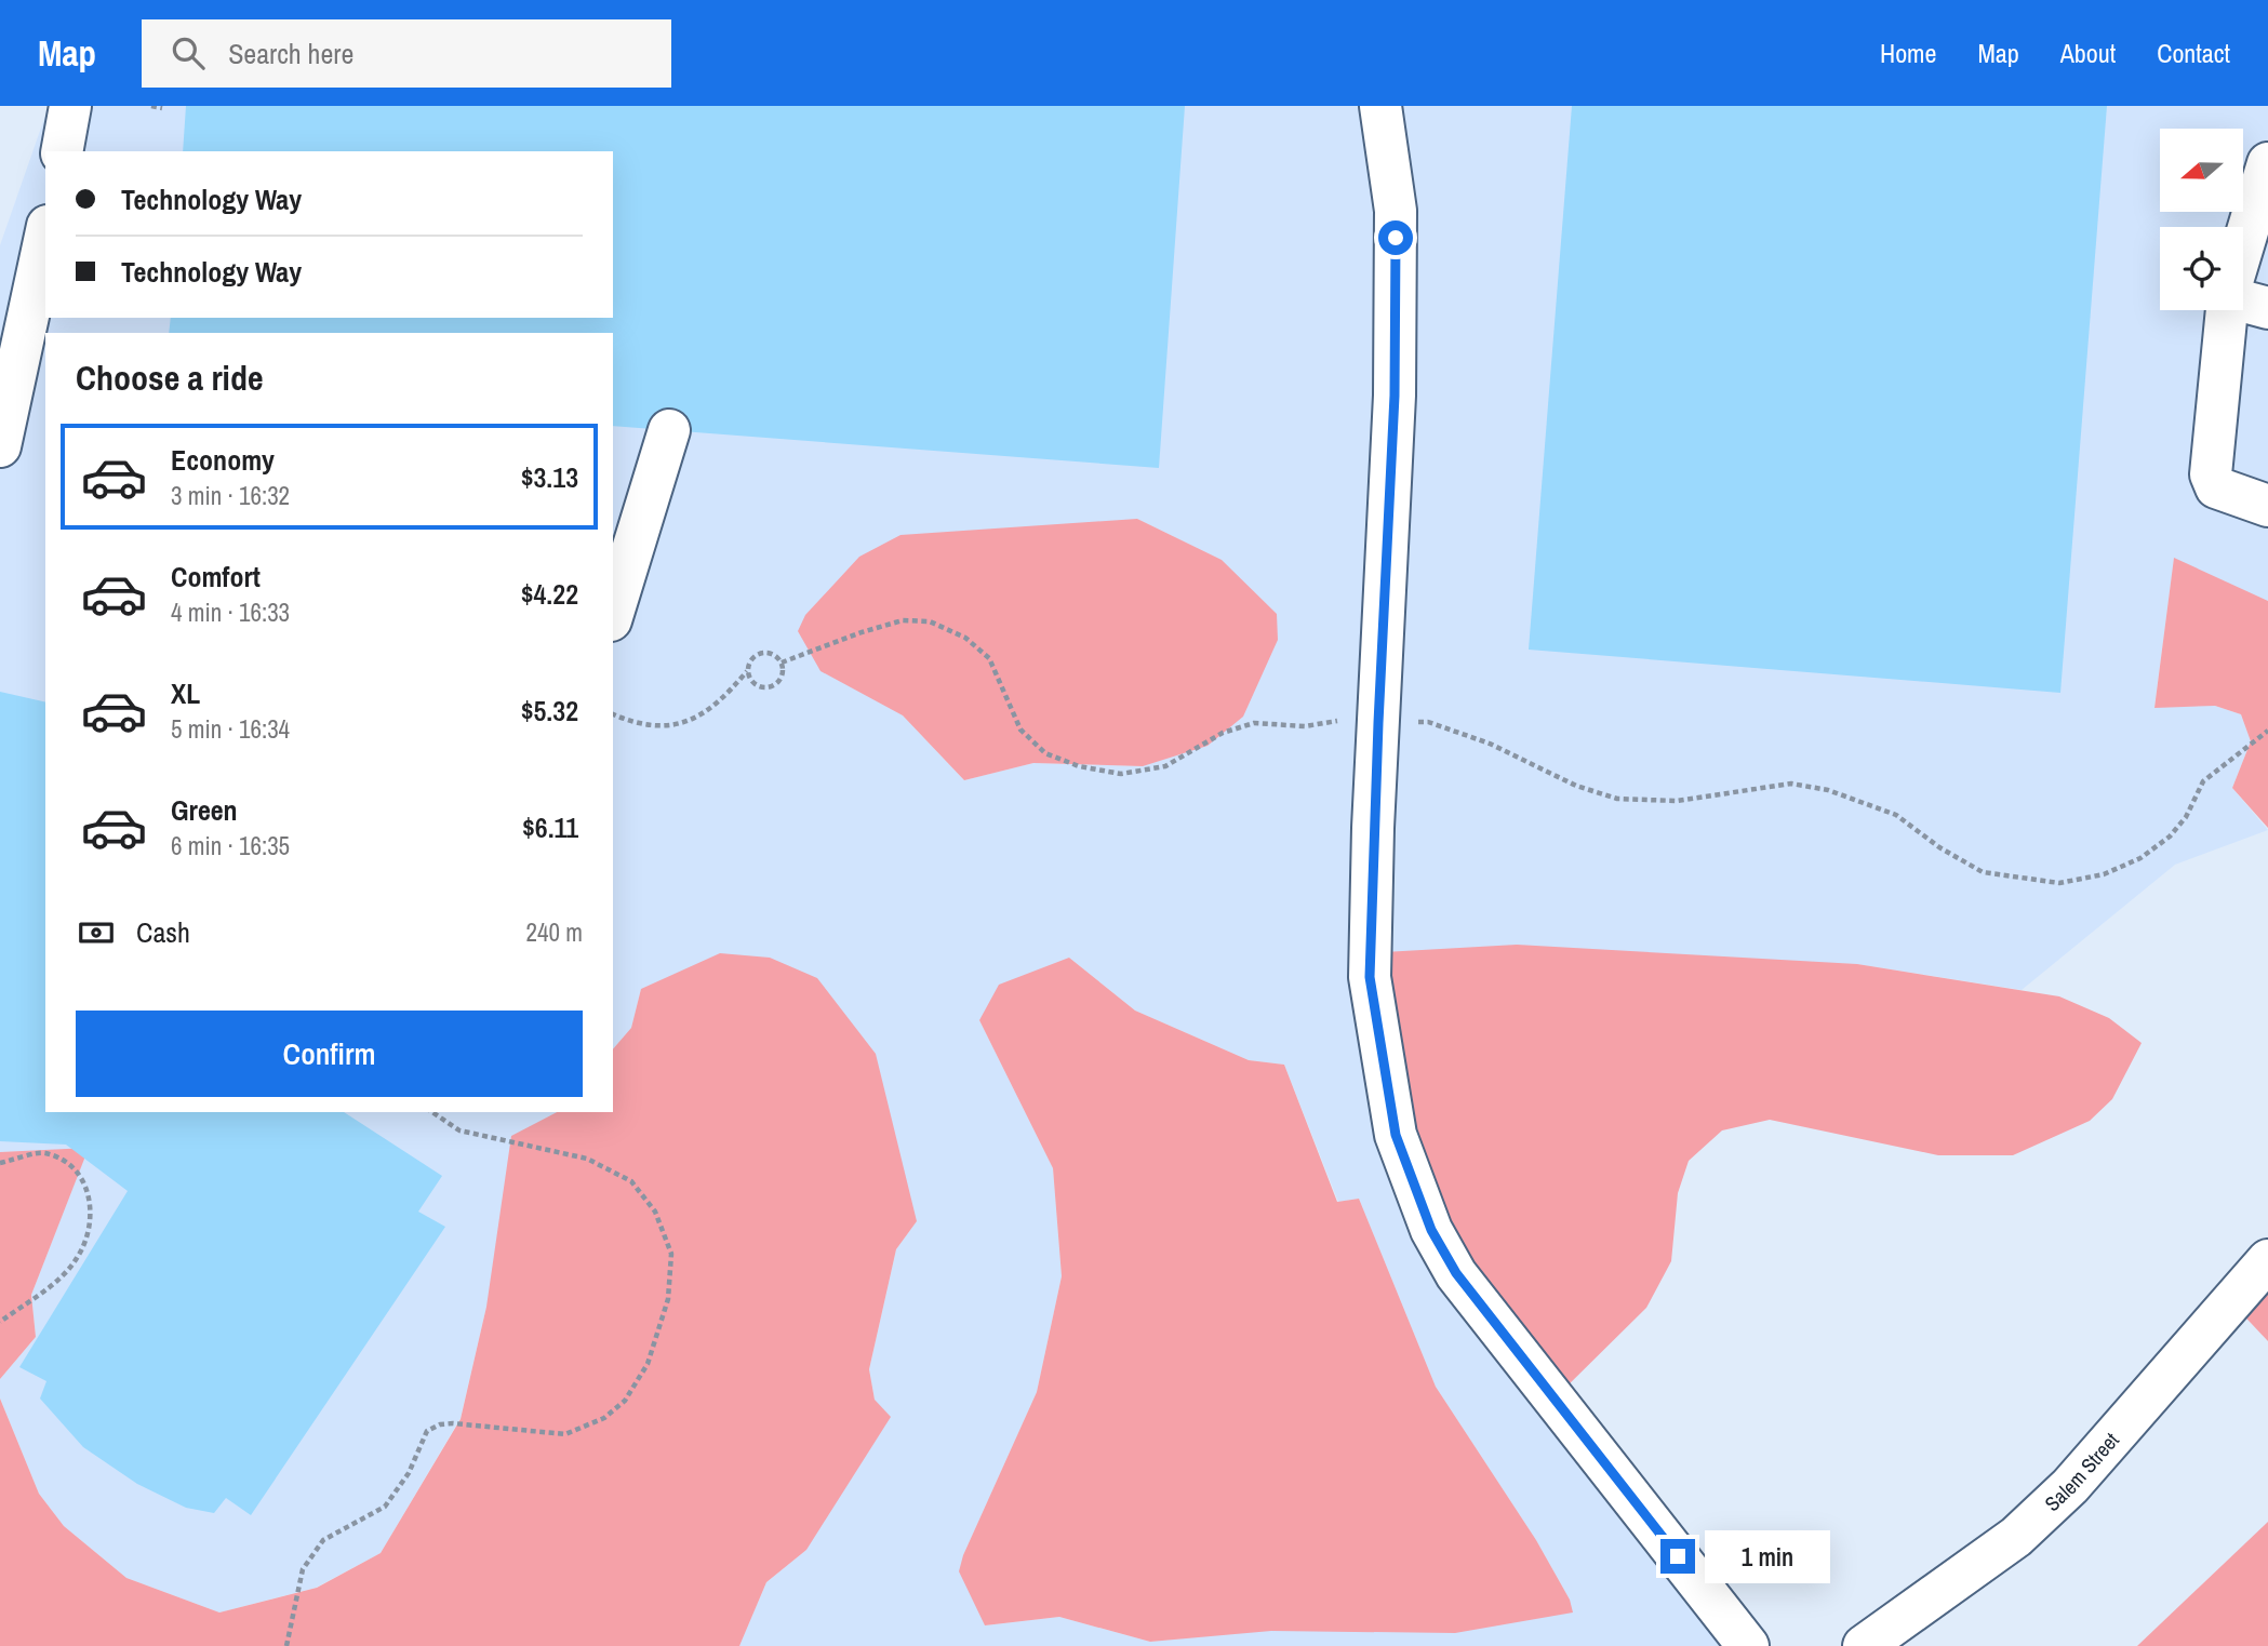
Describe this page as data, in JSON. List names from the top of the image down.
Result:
{
  "streets": {
    "street": ["Salem Street"]
  },
  "north": "left",
  "page": {
    "header": "Map",
    "search": "Search here",
    "nav": [
      "Home",
      "Map",
      "About",
      "Contact"
    ],
    "banner": ["Technology Way", "Technology Way"],
    "heading": "Choose a ride",
    "list": [
      {
        "name": "Economy",
        "note": "3 min · 16:32",
        "value": "$3.13"
      },
      {
        "name": "Comfort",
        "note": "4 min · 16:33",
        "value": "$4.22"
      },
      {
        "name": "XL",
        "note": "5 min · 16:34",
        "value": "$5.32"
      },
      {
        "name": "Green",
        "note": "6 min · 16:35",
        "value": "$6.11"
      }
    ],
    "pay": ["Cash", "240 m"],
    "buttons": "Confirm",
    "bubble": "1 min"
  }
}
